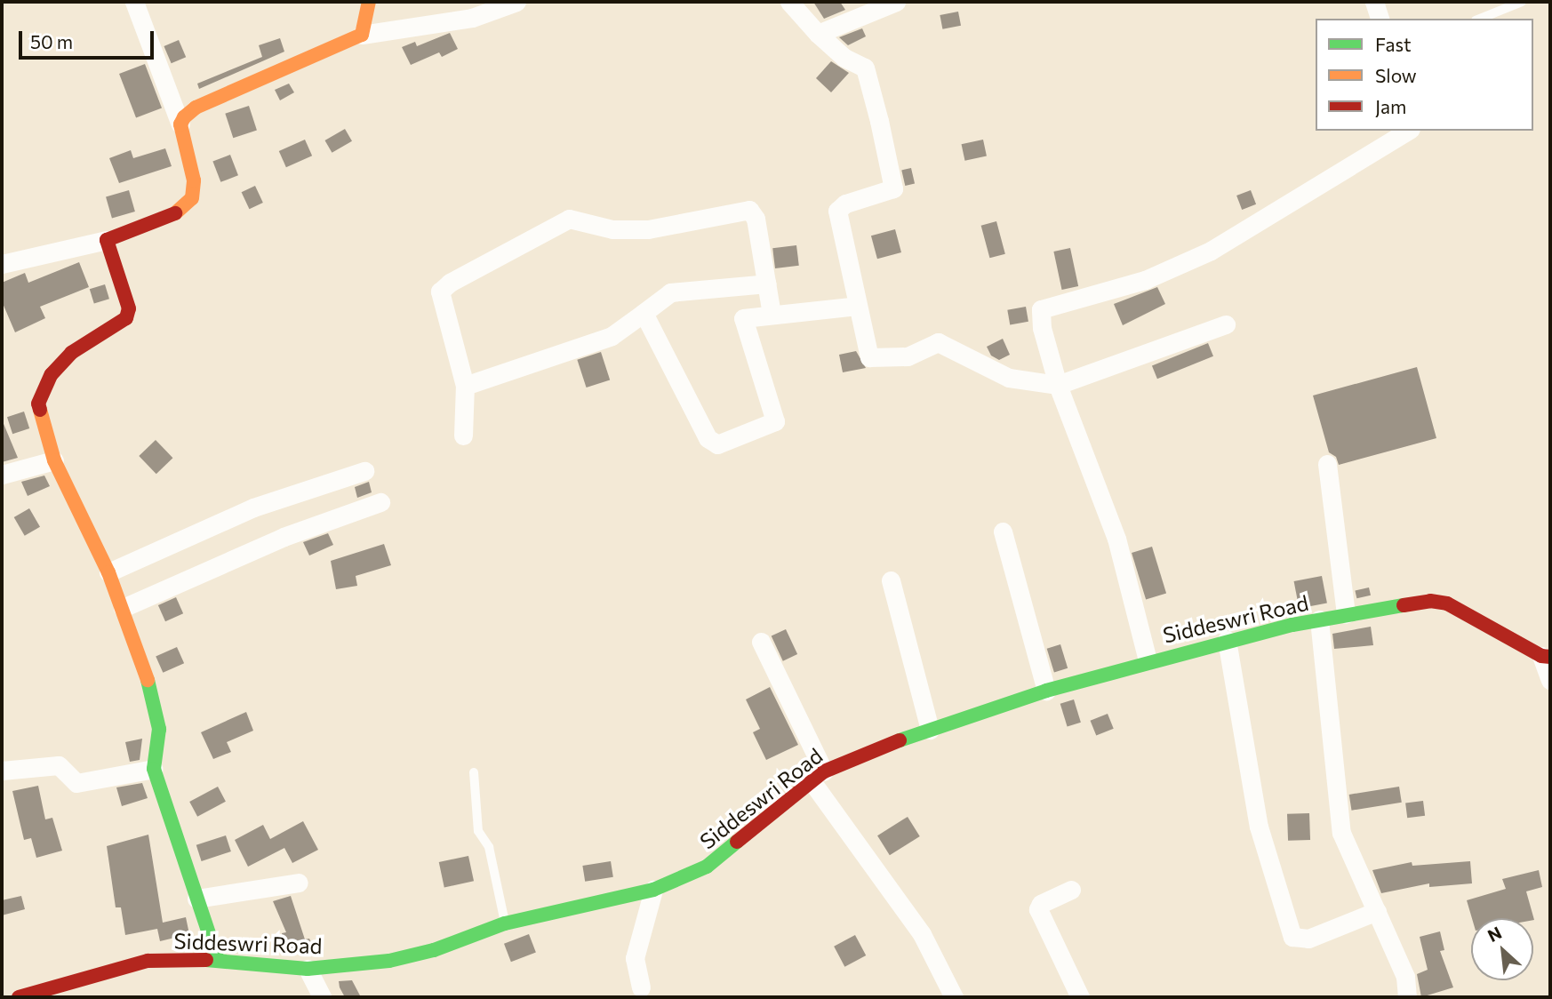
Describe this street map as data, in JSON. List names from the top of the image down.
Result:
{
  "streets": {
    "street": ["Siddeswri Road"]
  },
  "legend": ["Fast", "Slow", "Jam"],
  "scale_bar": "50 m",
  "north": "top left"
}
